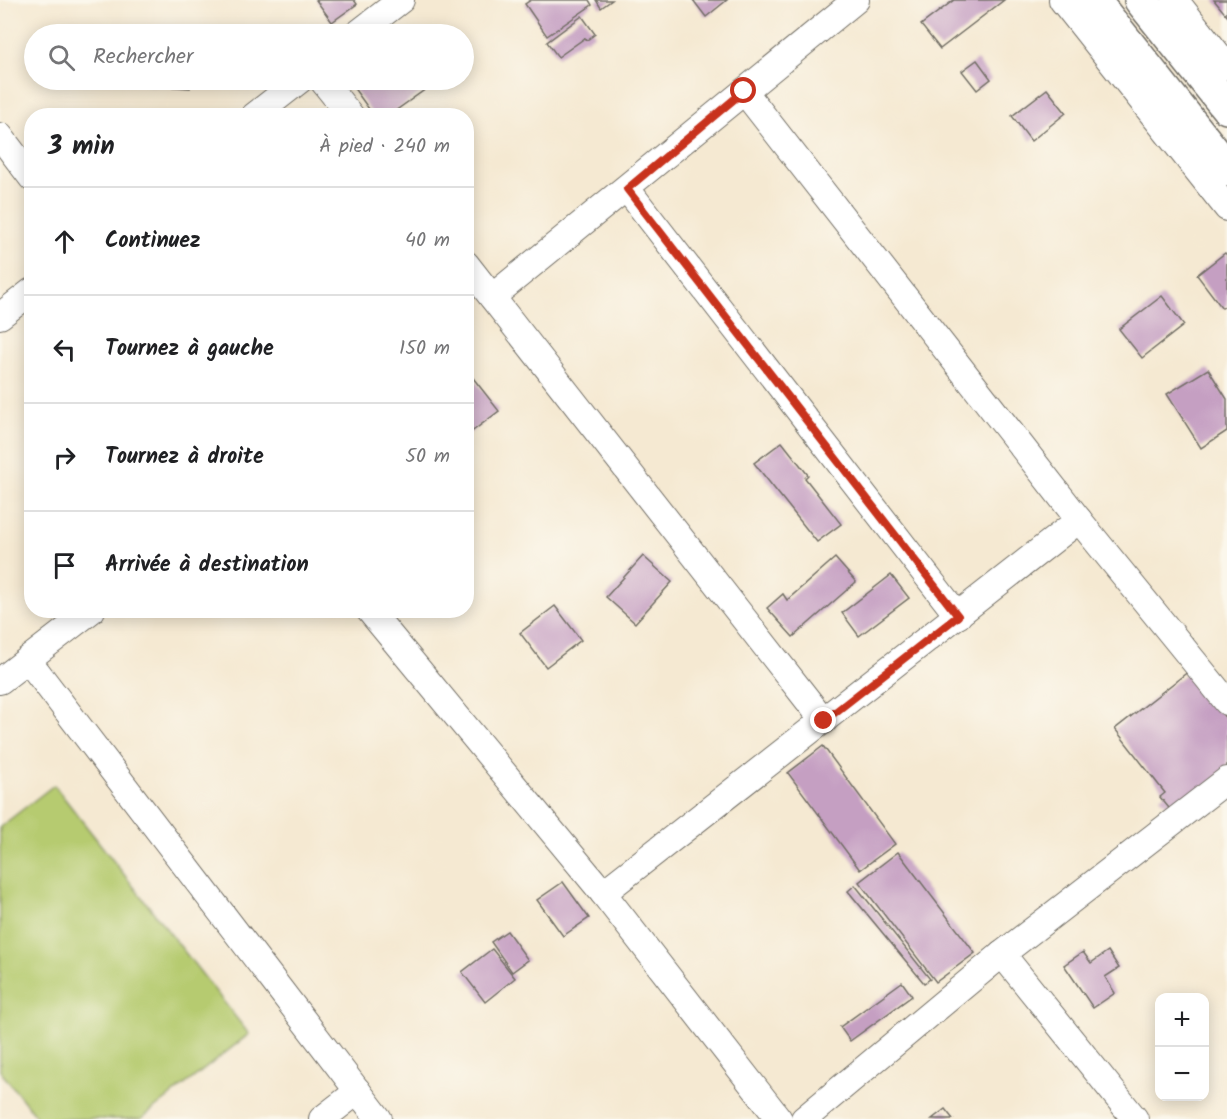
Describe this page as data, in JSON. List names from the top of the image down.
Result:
{
  "page": {
    "search": "Rechercher",
    "heading": ["3 min", "À pied · 240 m"],
    "list": [
      ["Continuez", "40 m"],
      ["Tournez à gauche", "150 m"],
      ["Tournez à droite", "50 m"],
      "Arrivée à destination"
    ],
    "map_buttons": ["+", "−"]
  }
}
